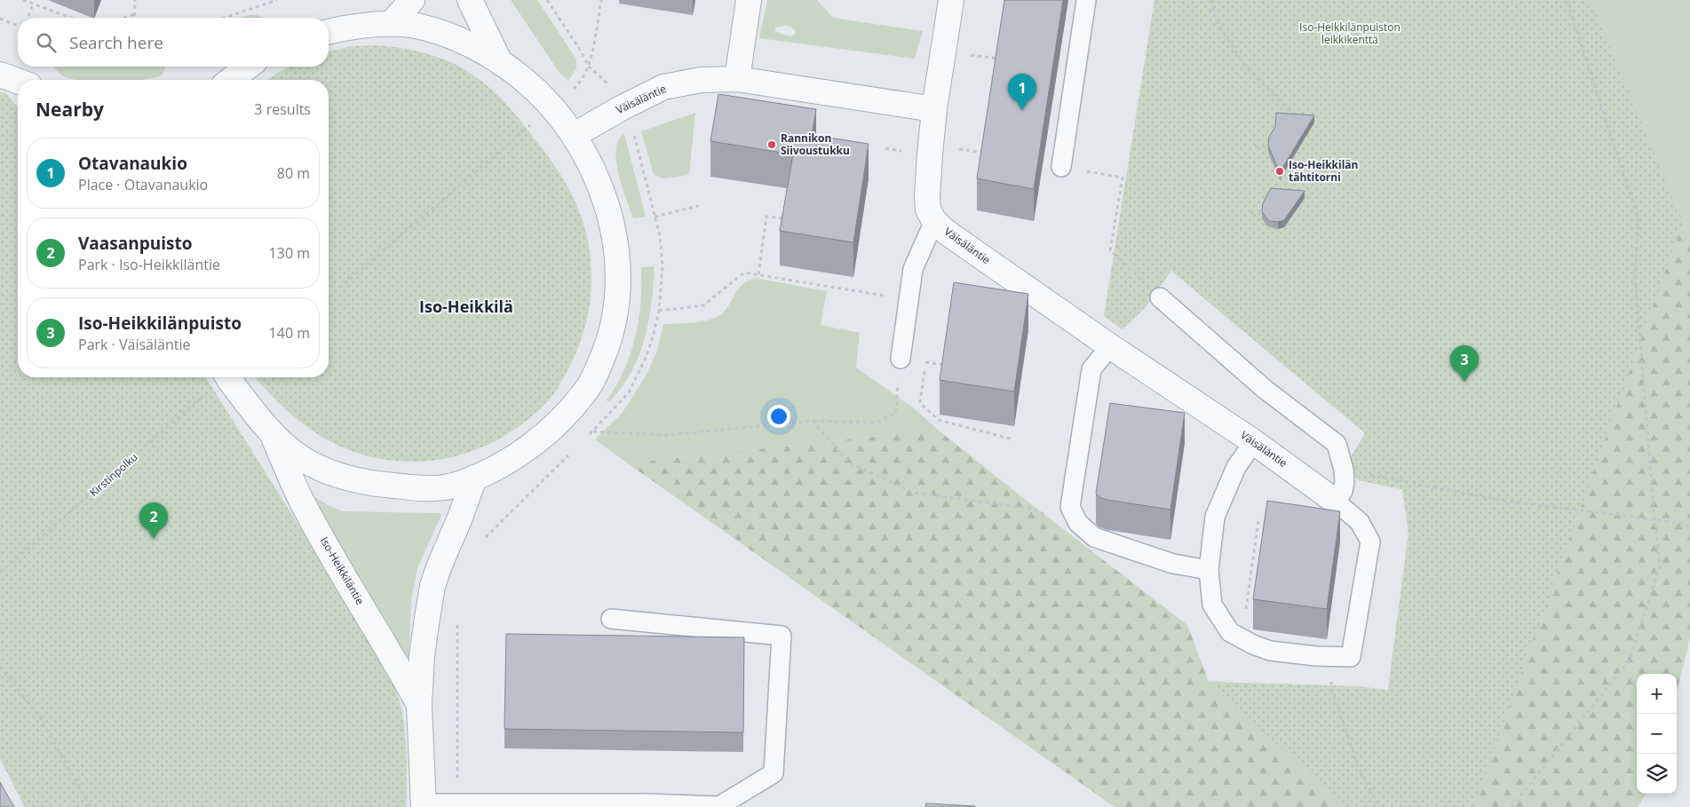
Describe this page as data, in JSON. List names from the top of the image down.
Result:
{
  "streets": {
    "street": ["Väisäläntie", "Iso-Heikkiläntie"],
    "path": ["Kirstinpolku"]
  },
  "districts": ["Iso-Heikkilä"],
  "parks": ["Iso-Heikkilänpuiston leikkikenttä"],
  "places": ["Rannikon Siivoustukku", "Iso-Heikkilän tähtitorni"],
  "page": {
    "search": "Search here",
    "pins": ["1", "3", "2"],
    "heading": ["Nearby", "3 results"],
    "list": [
      {
        "mark": "1",
        "name": "Otavanaukio",
        "note": "Place · Otavanaukio",
        "value": "80 m"
      },
      {
        "mark": "2",
        "name": "Vaasanpuisto",
        "note": "Park · Iso-Heikkiläntie",
        "value": "130 m"
      },
      {
        "mark": "3",
        "name": "Iso-Heikkilänpuisto",
        "note": "Park · Väisäläntie",
        "value": "140 m"
      }
    ],
    "map_buttons": ["+", "−"]
  }
}
